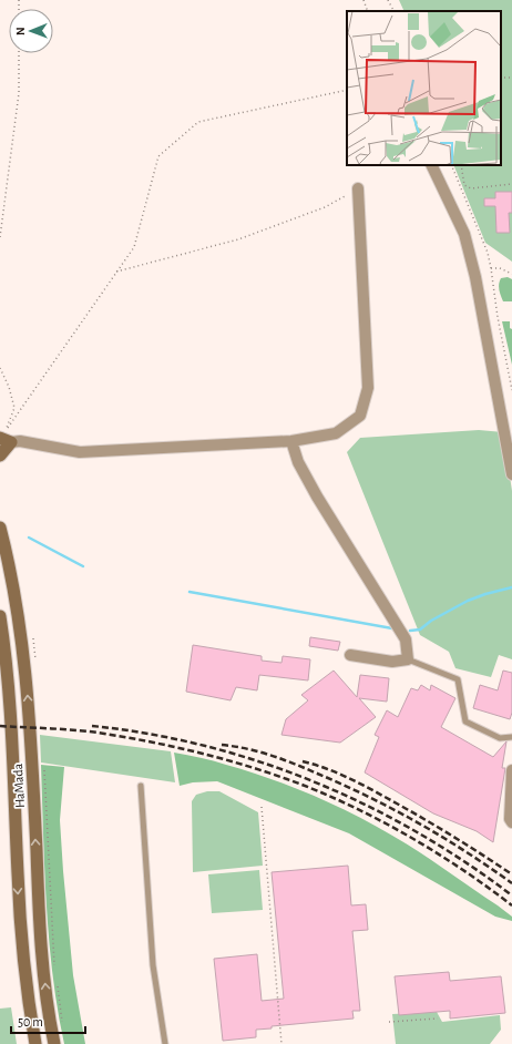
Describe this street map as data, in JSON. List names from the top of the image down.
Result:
{
  "streets": {
    "main road": ["HaMada"]
  },
  "scale_bar": "50 m",
  "north": "left"
}
